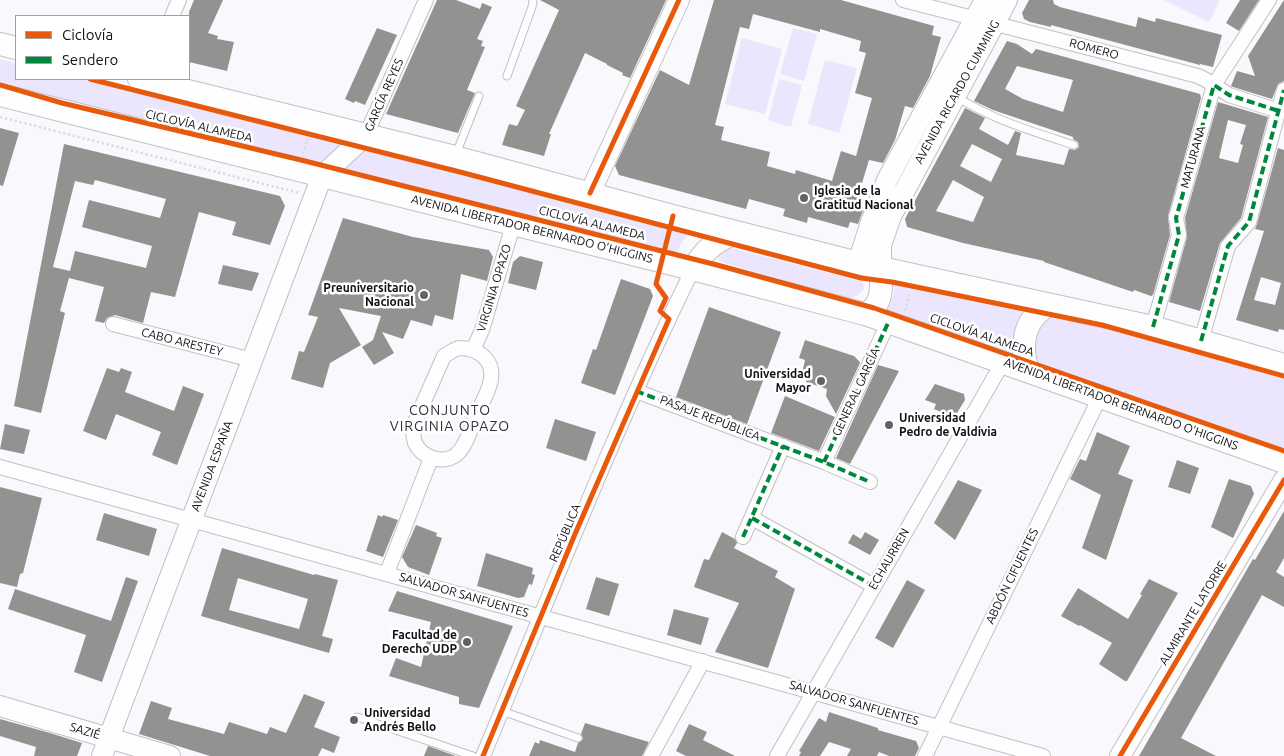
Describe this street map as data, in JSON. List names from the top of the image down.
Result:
{
  "streets": {
    "main road": ["AVENIDA LIBERTADOR BERNARDO O'HIGGINS"],
    "street": [
      "ROMERO",
      "AVENIDA RICARDO CUMMING",
      "GARCÍA REYES",
      "MATURANA",
      "VIRGINIA OPAZO",
      "CABO ARESTEY",
      "GENERAL GARCÍA",
      "PASAJE REPÚBLICA",
      "AVENIDA ESPAÑA",
      "REPÚBLICA",
      "ECHAURREN",
      "ABDÓN CIFUENTES",
      "SALVADOR SANFUENTES",
      "ALMIRANTE LATORRE",
      "SAZIÉ"
    ],
    "cycle path": ["CICLOVÍA ALAMEDA"]
  },
  "crossings": [
    ["ROMERO", "AVENIDA RICARDO CUMMING"],
    ["ROMERO", "MATURANA"],
    ["GARCÍA REYES", "AVENIDA LIBERTADOR BERNARDO O'HIGGINS"],
    ["GARCÍA REYES", "AVENIDA ESPAÑA"],
    ["AVENIDA LIBERTADOR BERNARDO O'HIGGINS", "VIRGINIA OPAZO"],
    ["AVENIDA LIBERTADOR BERNARDO O'HIGGINS", "GENERAL GARCÍA"],
    ["AVENIDA LIBERTADOR BERNARDO O'HIGGINS", "AVENIDA ESPAÑA"],
    ["AVENIDA LIBERTADOR BERNARDO O'HIGGINS", "REPÚBLICA"],
    ["AVENIDA LIBERTADOR BERNARDO O'HIGGINS", "ECHAURREN"],
    ["AVENIDA LIBERTADOR BERNARDO O'HIGGINS", "ABDÓN CIFUENTES"],
    ["CABO ARESTEY", "AVENIDA ESPAÑA"],
    ["GENERAL GARCÍA", "PASAJE REPÚBLICA"],
    ["PASAJE REPÚBLICA", "REPÚBLICA"],
    ["AVENIDA ESPAÑA", "SALVADOR SANFUENTES"],
    ["AVENIDA ESPAÑA", "SAZIÉ"],
    ["REPÚBLICA", "SALVADOR SANFUENTES"],
    ["ECHAURREN", "SALVADOR SANFUENTES"],
    ["ABDÓN CIFUENTES", "SALVADOR SANFUENTES"]
  ],
  "districts": ["CONJUNTO VIRGINIA OPAZO"],
  "places": [
    "Iglesia de la Gratitud Nacional",
    "Preuniversitario Nacional",
    "Universidad Mayor",
    "Universidad Pedro de Valdivia",
    "Facultad de Derecho UDP",
    "Universidad Andrés Bello"
  ],
  "legend": ["Ciclovía", "Sendero"]
}
